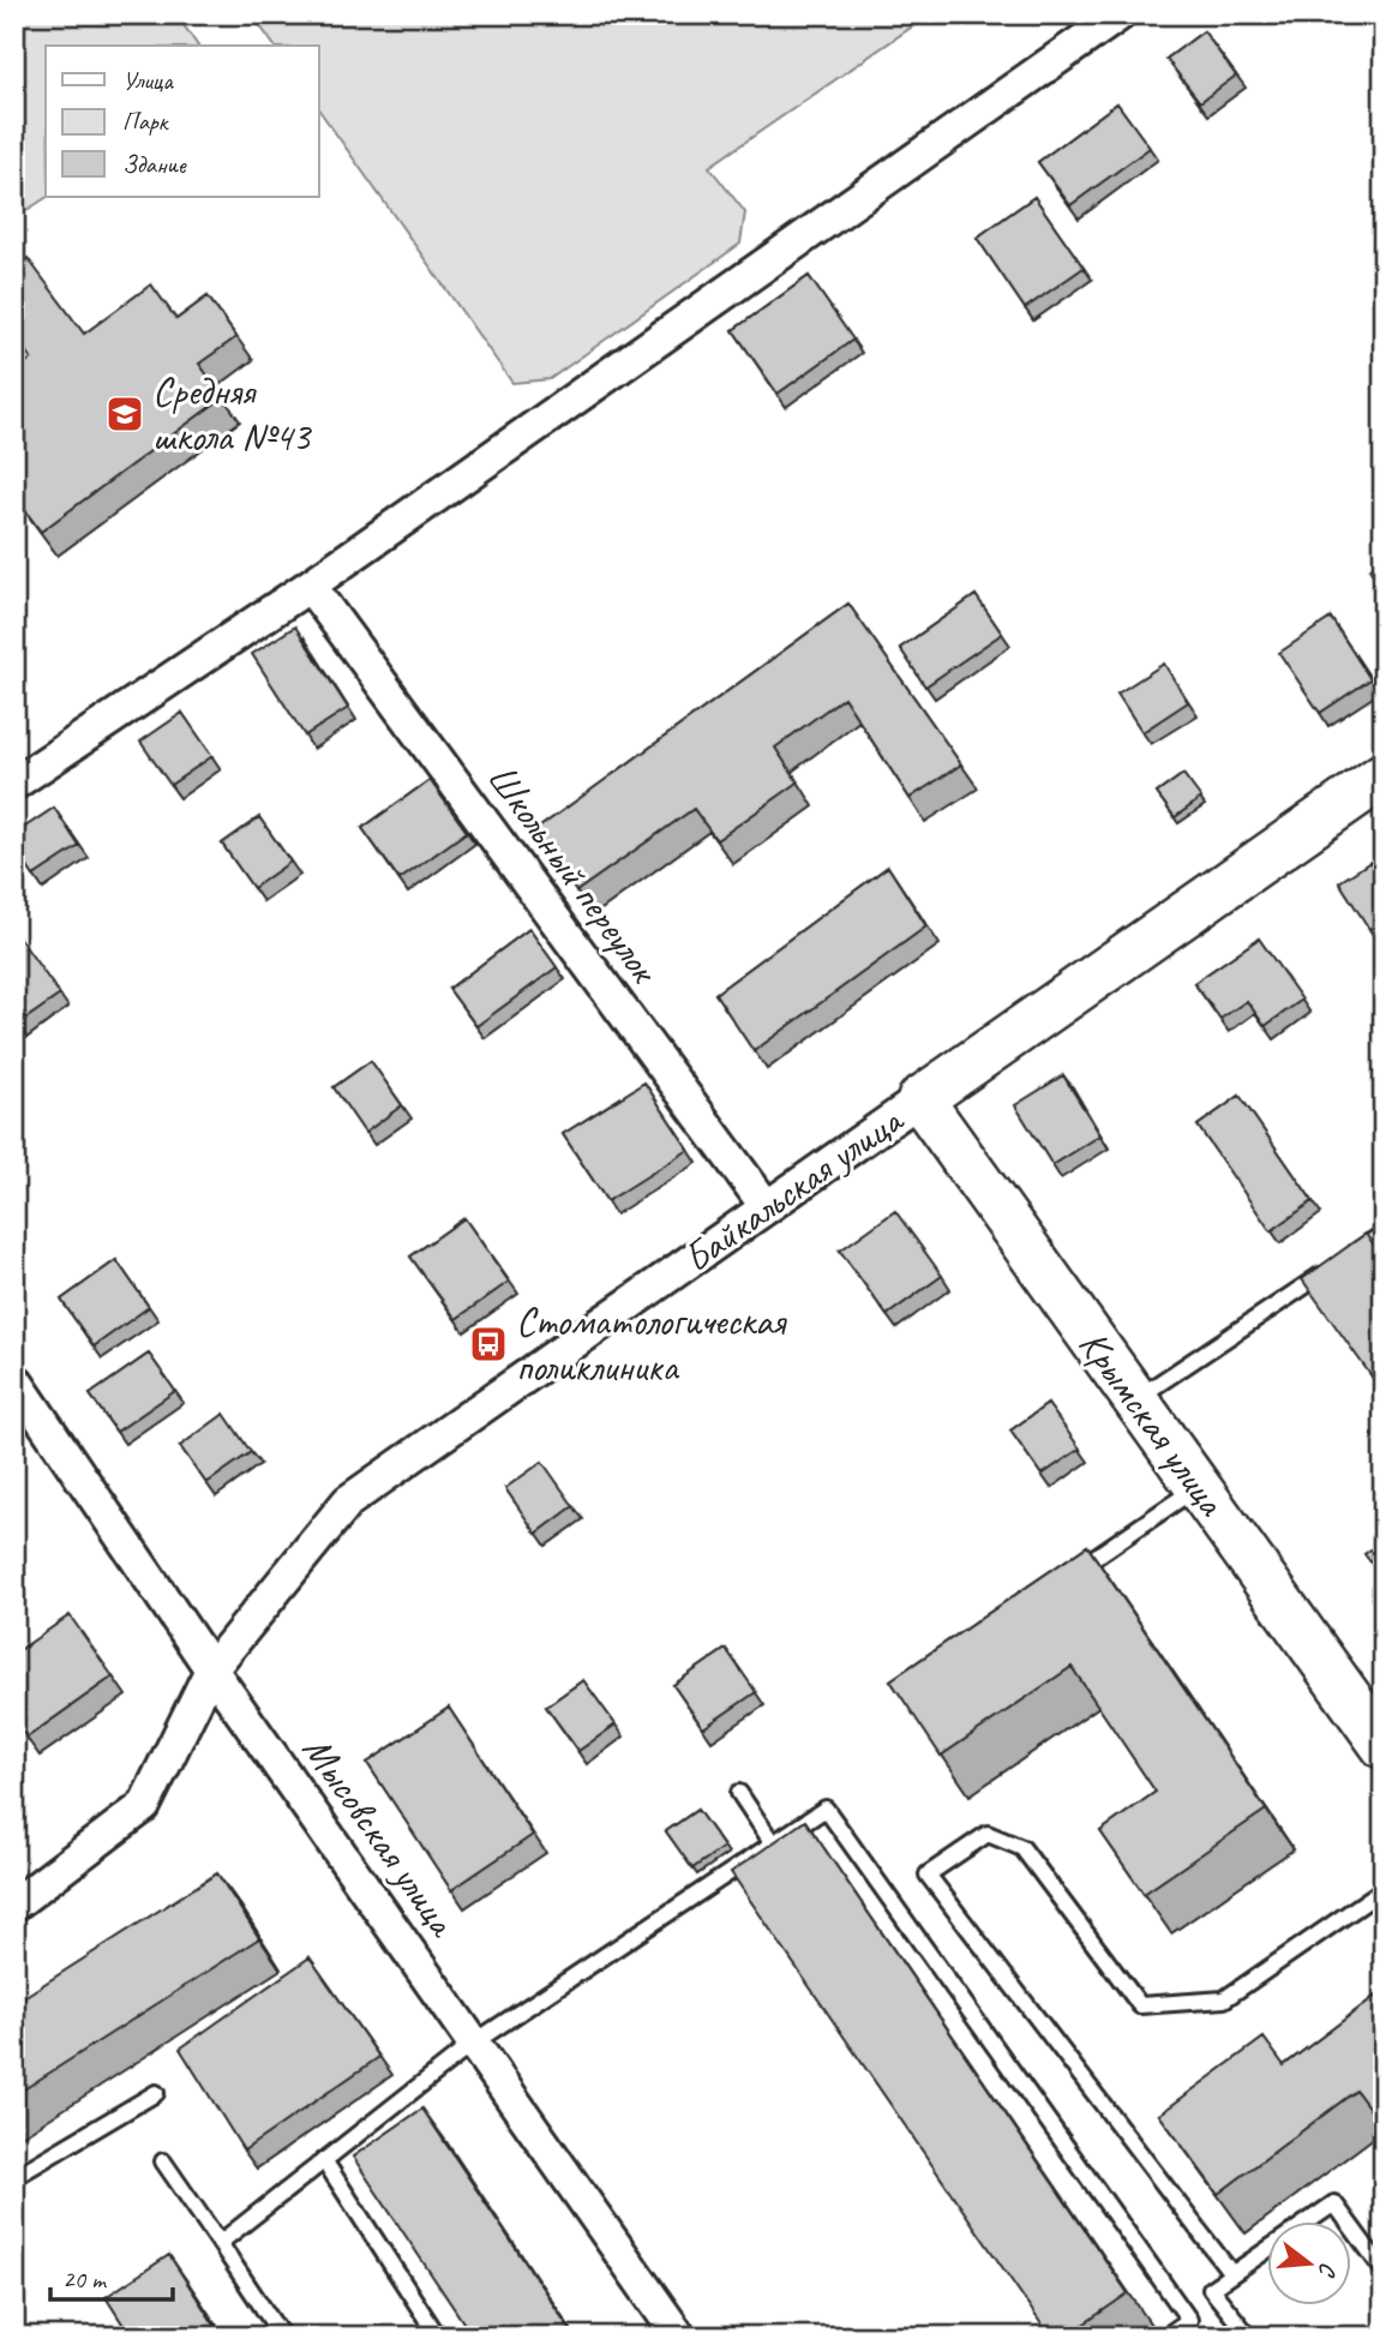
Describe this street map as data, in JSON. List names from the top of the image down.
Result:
{
  "streets": {
    "main road": ["Байкальская улица", "Крымская улица"],
    "street": ["Школьный переулок", "Мысовская улица"]
  },
  "crossings": [
    ["Школьный переулок", "Байкальская улица"],
    ["Байкальская улица", "Крымская улица"],
    ["Байкальская улица", "Мысовская улица"]
  ],
  "places": {
    "school or university": ["Средняя школа №43"],
    "bus stop": ["Стоматологическая поликлиника"]
  },
  "legend": ["Улица", "Парк", "Здание"],
  "scale_bar": "20 m",
  "north": "right"
}
